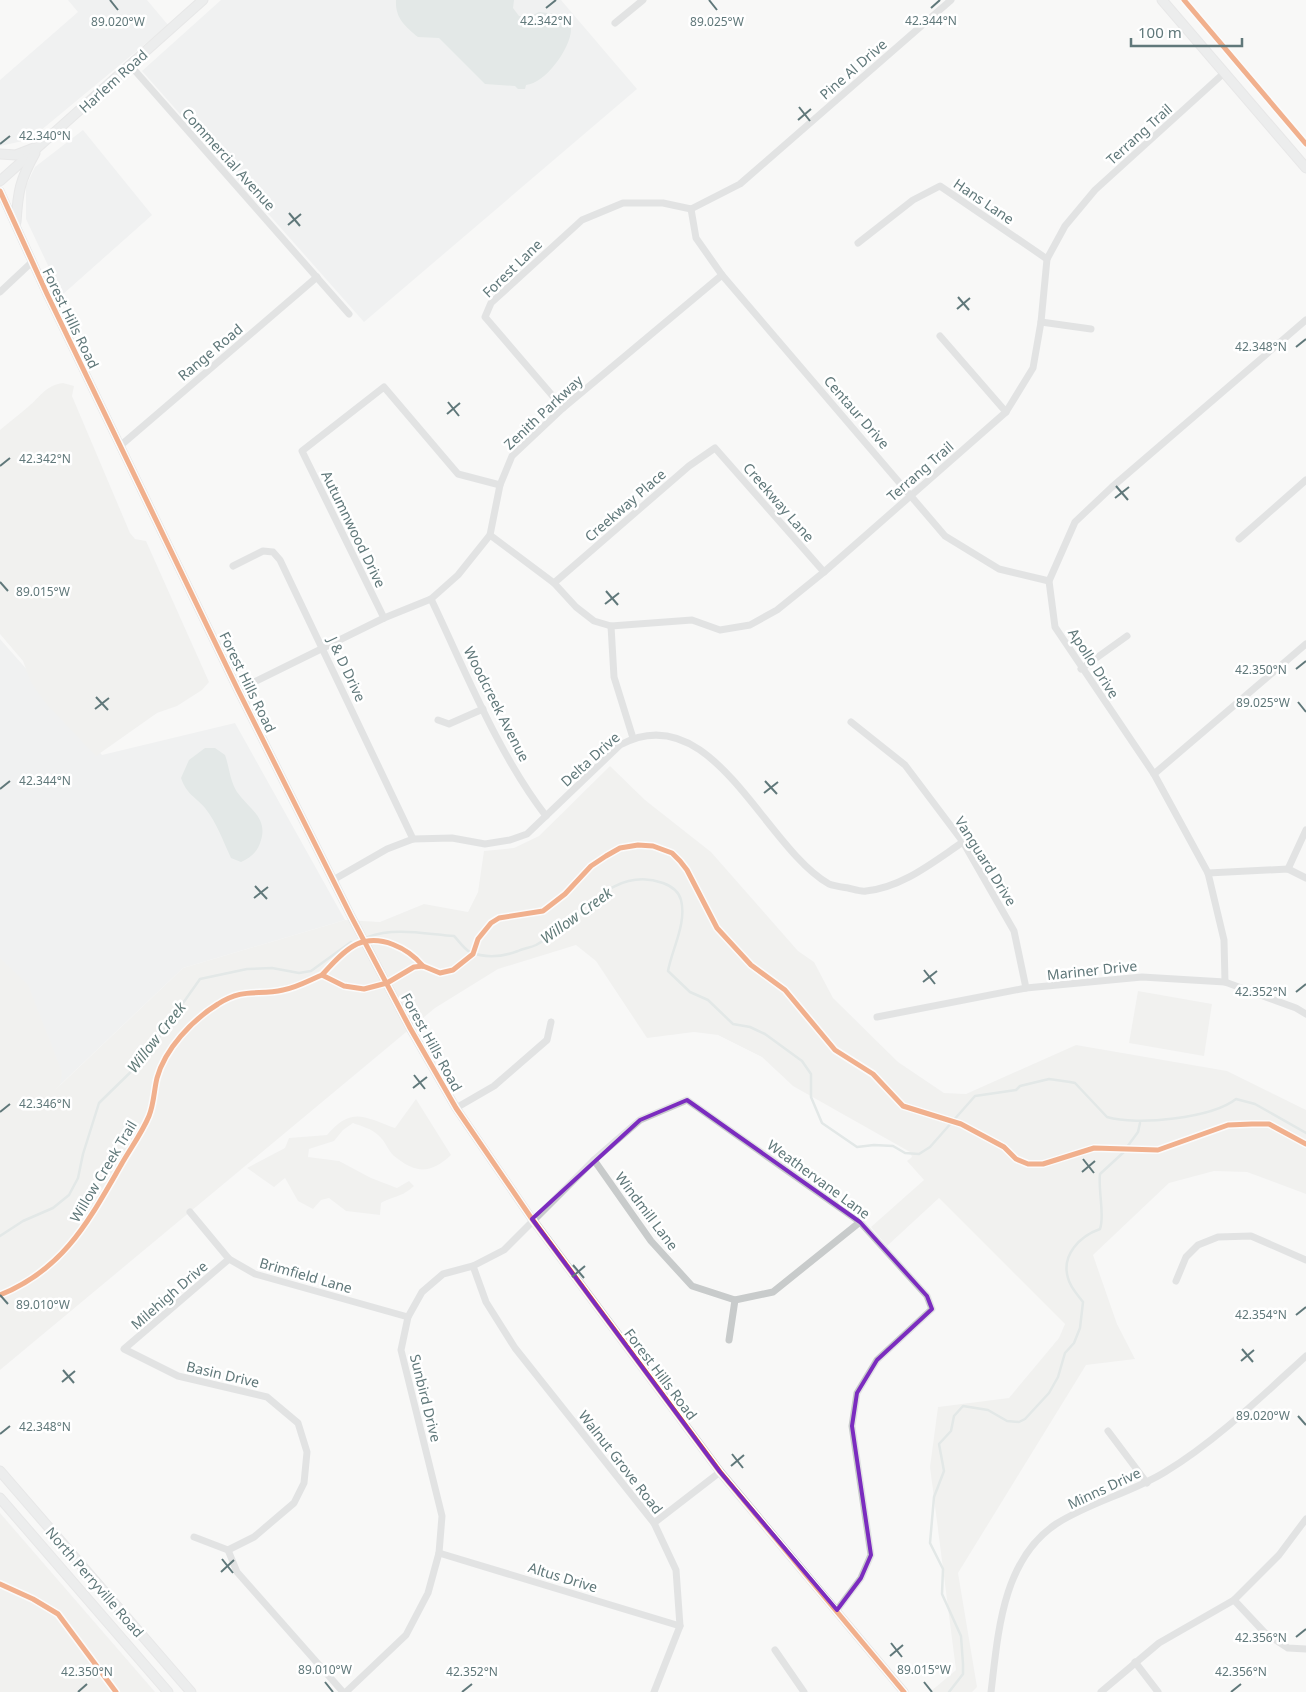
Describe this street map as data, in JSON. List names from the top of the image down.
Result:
{
  "streets": {
    "main road": ["Harlem Road", "North Perryville Road"],
    "street": [
      "Pine Al Drive",
      "Terrang Trail",
      "Commercial Avenue",
      "Hans Lane",
      "Forest Lane",
      "Forest Hills Road",
      "Range Road",
      "Zenith Parkway",
      "Centaur Drive",
      "Creekway Lane",
      "Creekway Place",
      "Autumnwood Drive",
      "Apollo Drive",
      "J & D Drive",
      "Woodcreek Avenue",
      "Delta Drive",
      "Vanguard Drive",
      "Mariner Drive",
      "Weathervane Lane",
      "Windmill Lane",
      "Brimfield Lane",
      "Milehigh Drive",
      "Basin Drive",
      "Sunbird Drive",
      "Walnut Grove Road",
      "Minns Drive",
      "Altus Drive"
    ],
    "cycle path": ["Willow Creek Trail"]
  },
  "crossings": [
    ["Pine Al Drive", "Forest Lane"],
    ["Pine Al Drive", "Centaur Drive"],
    ["Harlem Road", "Commercial Avenue"],
    ["Terrang Trail", "Hans Lane"],
    ["Terrang Trail", "Zenith Parkway"],
    ["Terrang Trail", "Centaur Drive"],
    ["Terrang Trail", "Creekway Lane"],
    ["Terrang Trail", "Creekway Place"],
    ["Commercial Avenue", "Range Road"],
    ["Forest Lane", "Zenith Parkway"],
    ["Forest Lane", "Centaur Drive"],
    ["Forest Hills Road", "Range Road"],
    ["Forest Hills Road", "Zenith Parkway"],
    ["Forest Hills Road", "Delta Drive"],
    ["Forest Hills Road", "Weathervane Lane"],
    ["Forest Hills Road", "Sunbird Drive"],
    ["Zenith Parkway", "Centaur Drive"],
    ["Zenith Parkway", "Autumnwood Drive"],
    ["Zenith Parkway", "J & D Drive"],
    ["Zenith Parkway", "Woodcreek Avenue"],
    ["Centaur Drive", "Apollo Drive"],
    ["Creekway Lane", "Creekway Place"],
    ["Apollo Drive", "Mariner Drive"],
    ["J & D Drive", "Delta Drive"],
    ["Woodcreek Avenue", "Delta Drive"],
    ["Delta Drive", "Vanguard Drive"],
    ["Vanguard Drive", "Mariner Drive"],
    ["Weathervane Lane", "Windmill Lane"],
    ["Weathervane Lane", "Sunbird Drive"],
    ["Windmill Lane", "Sunbird Drive"],
    ["Brimfield Lane", "Milehigh Drive"],
    ["Brimfield Lane", "Sunbird Drive"],
    ["Milehigh Drive", "Basin Drive"],
    ["Sunbird Drive", "Walnut Grove Road"],
    ["Sunbird Drive", "Altus Drive"],
    ["Walnut Grove Road", "Altus Drive"]
  ],
  "water": ["Willow Creek"],
  "scale_bar": "100 m",
  "coordinates": [
    "42.342°N",
    "42.344°N",
    "89.020°W",
    "89.025°W",
    "42.340°N",
    "42.348°N",
    "89.015°W",
    "42.350°N",
    "42.352°N",
    "42.346°N",
    "89.010°W",
    "42.354°N",
    "42.356°N"
  ]
}
